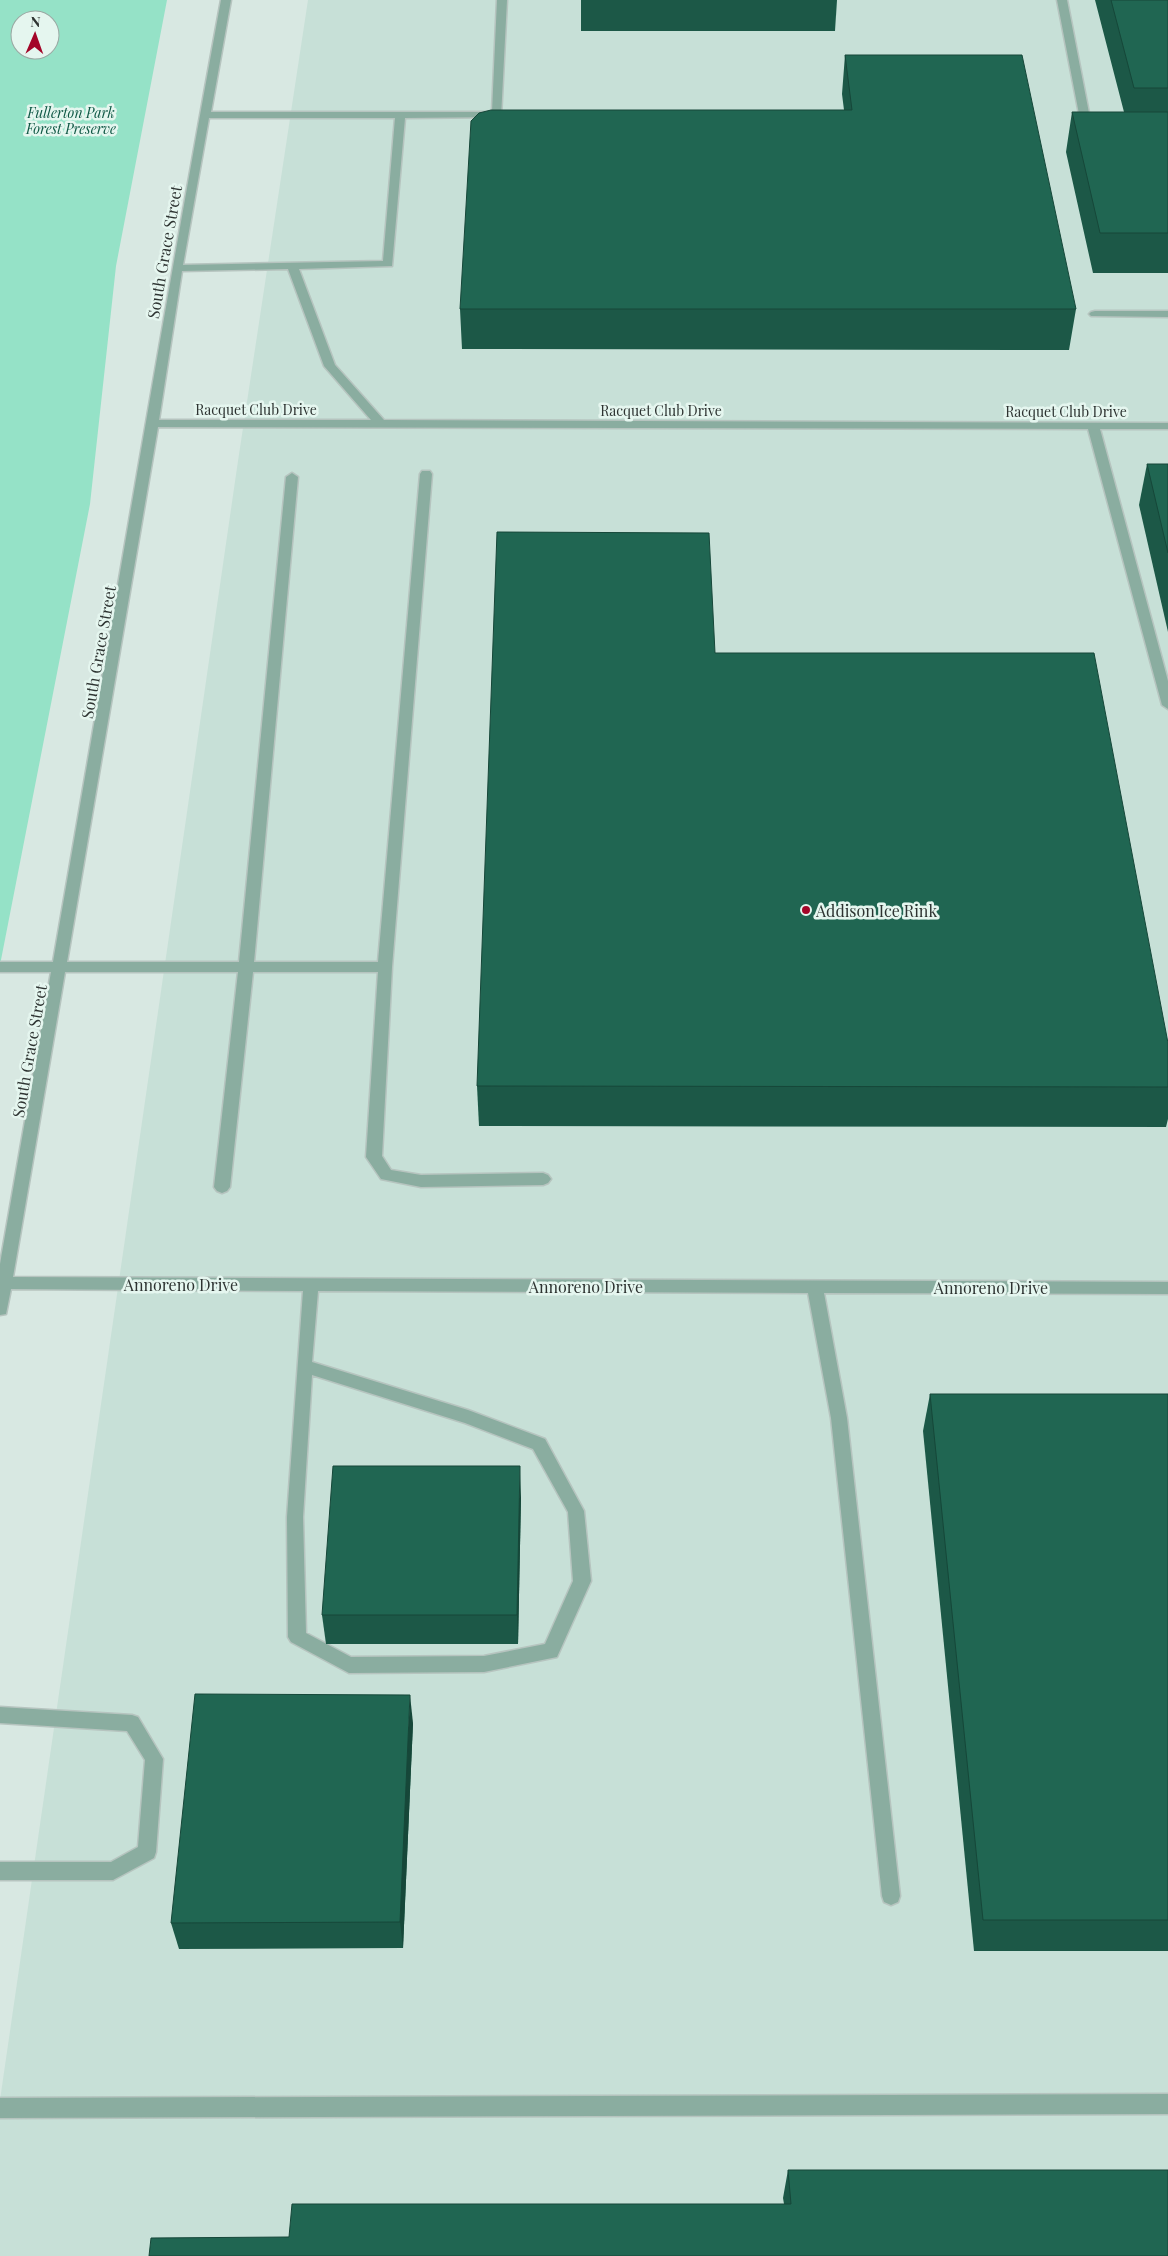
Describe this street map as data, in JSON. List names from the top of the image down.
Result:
{
  "streets": {
    "street": ["South Grace Street", "Racquet Club Drive", "Annoreno Drive"]
  },
  "crossings": [
    ["South Grace Street", "Racquet Club Drive"],
    ["South Grace Street", "Annoreno Drive"]
  ],
  "parks": ["Fullerton Park Forest Preserve"],
  "places": ["Addison Ice Rink"],
  "north": "top"
}
